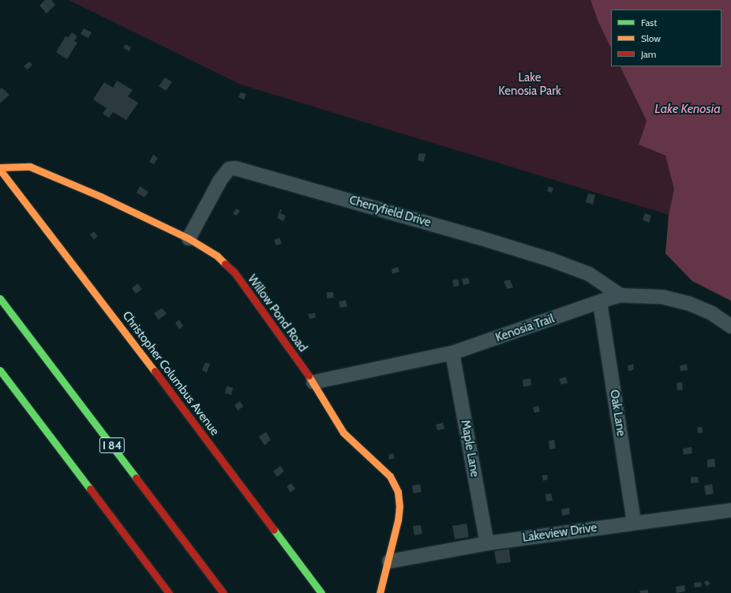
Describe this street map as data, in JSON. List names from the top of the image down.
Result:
{
  "streets": {
    "main road": ["Willow Pond Road", "Christopher Columbus Avenue", "I 84"],
    "street": [
      "Cherryfield Drive",
      "Kenosia Trail",
      "Oak Lane",
      "Maple Lane",
      "Lakeview Drive"
    ]
  },
  "crossings": [
    ["Cherryfield Drive", "Willow Pond Road"],
    ["Cherryfield Drive", "Kenosia Trail"],
    ["Willow Pond Road", "Kenosia Trail"],
    ["Willow Pond Road", "Christopher Columbus Avenue"],
    ["Willow Pond Road", "Lakeview Drive"],
    ["Kenosia Trail", "Oak Lane"],
    ["Kenosia Trail", "Maple Lane"],
    ["Oak Lane", "Lakeview Drive"],
    ["Maple Lane", "Lakeview Drive"]
  ],
  "water": ["Lake Kenosia"],
  "parks": ["Lake Kenosia Park"],
  "legend": ["Fast", "Slow", "Jam"]
}
